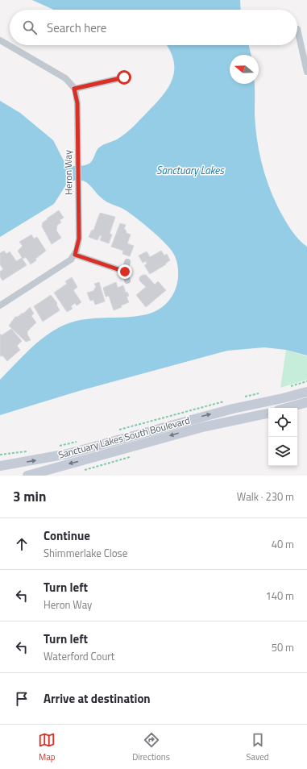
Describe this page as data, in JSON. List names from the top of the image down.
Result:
{
  "streets": {
    "street": ["Heron Way", "Sanctuary Lakes South Boulevard"]
  },
  "water": ["Sanctuary Lakes"],
  "north": "left",
  "page": {
    "search": "Search here",
    "heading": ["3 min", "Walk · 230 m"],
    "list": [
      ["Continue", "Shimmerlake Close", "40 m"],
      ["Turn left", "Heron Way", "140 m"],
      ["Turn left", "Waterford Court", "50 m"],
      "Arrive at destination"
    ],
    "nav": ["Map", "Directions", "Saved"]
  }
}
